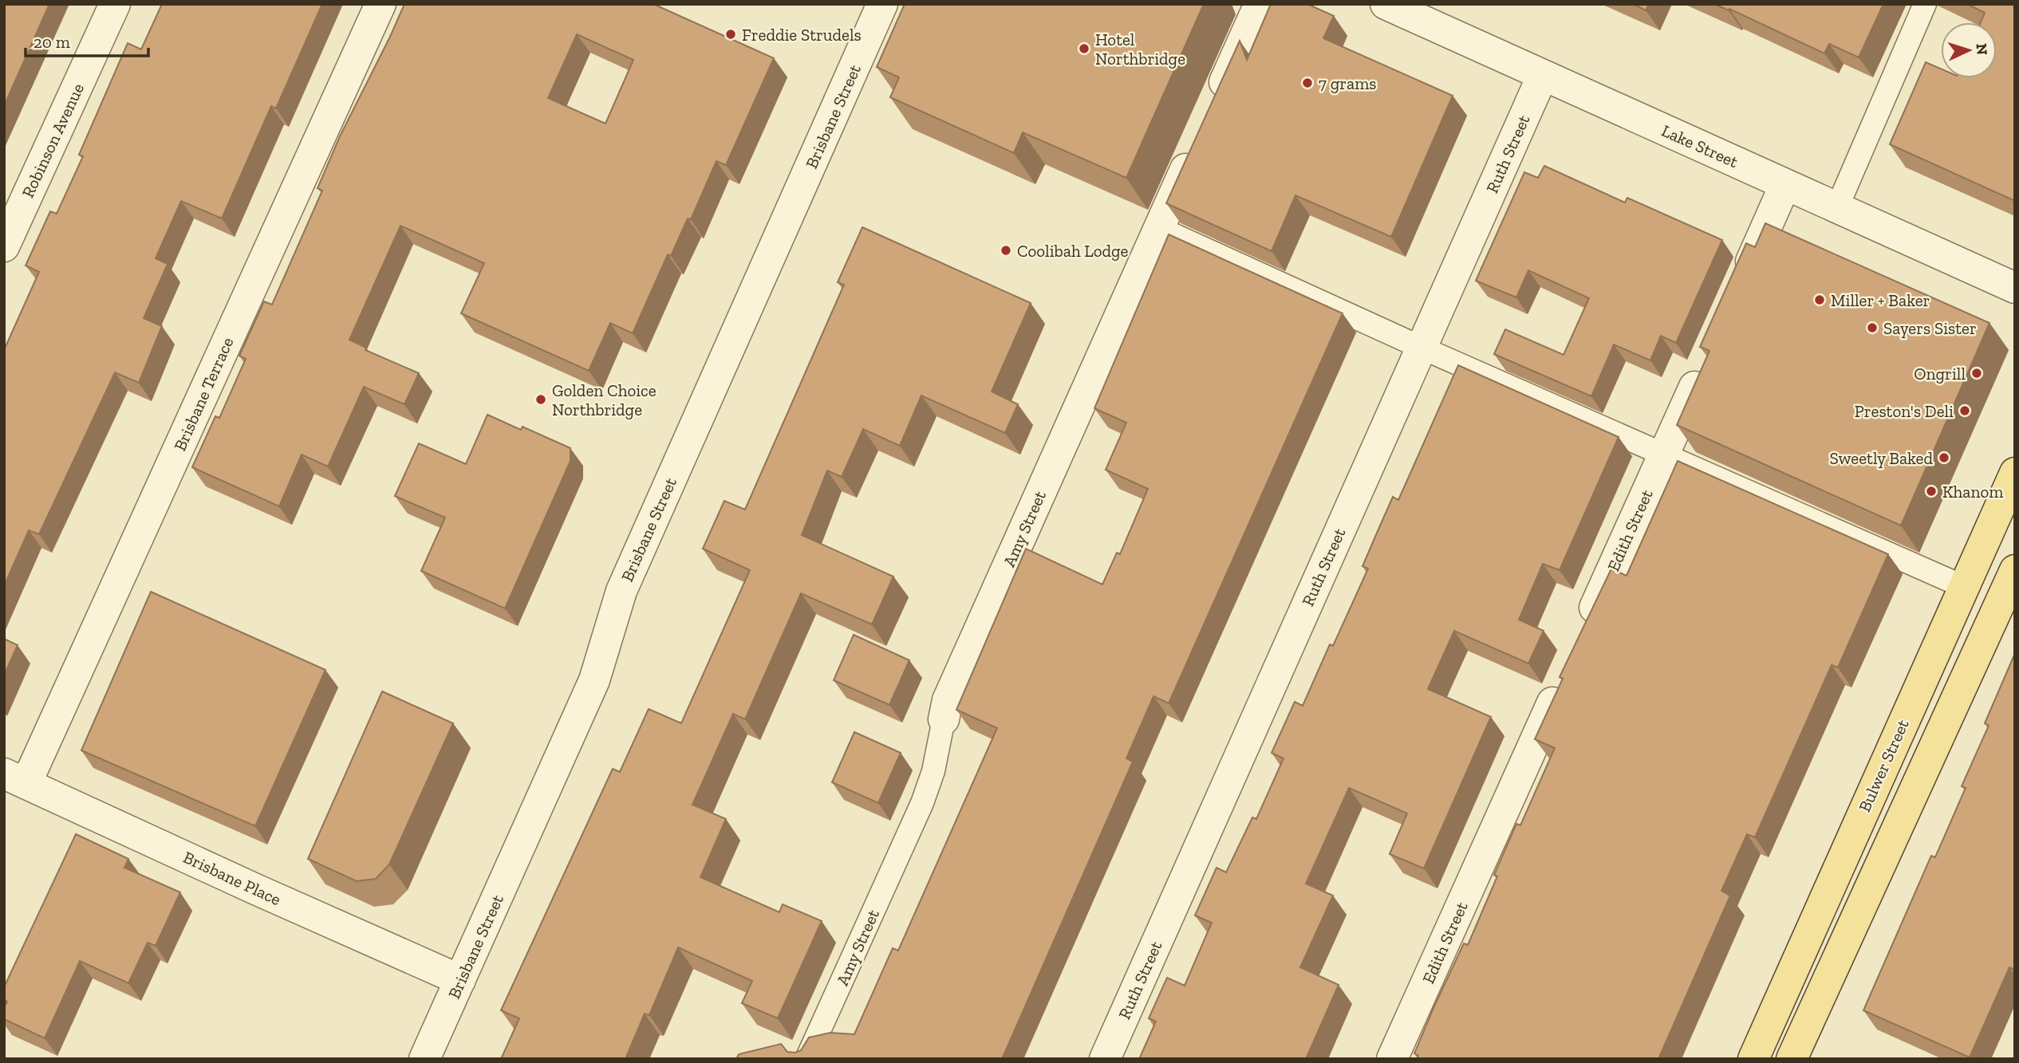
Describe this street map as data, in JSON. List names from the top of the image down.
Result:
{
  "streets": {
    "main road": ["Bulwer Street"],
    "street": [
      "Brisbane Street",
      "Robinson Avenue",
      "Lake Street",
      "Ruth Street",
      "Brisbane Terrace",
      "Amy Street",
      "Edith Street",
      "Brisbane Place"
    ]
  },
  "crossings": [
    ["Brisbane Street", "Brisbane Place"],
    ["Lake Street", "Ruth Street"],
    ["Brisbane Terrace", "Brisbane Place"]
  ],
  "places": [
    "Freddie Strudels",
    "Hotel Northbridge",
    "7 grams",
    "Coolibah Lodge",
    "Miller + Baker",
    "Sayers Sister",
    "Ongrill",
    "Golden Choice Northbridge",
    "Preston's Deli",
    "Sweetly Baked",
    "Khanom"
  ],
  "scale_bar": "20 m",
  "north": "right"
}
